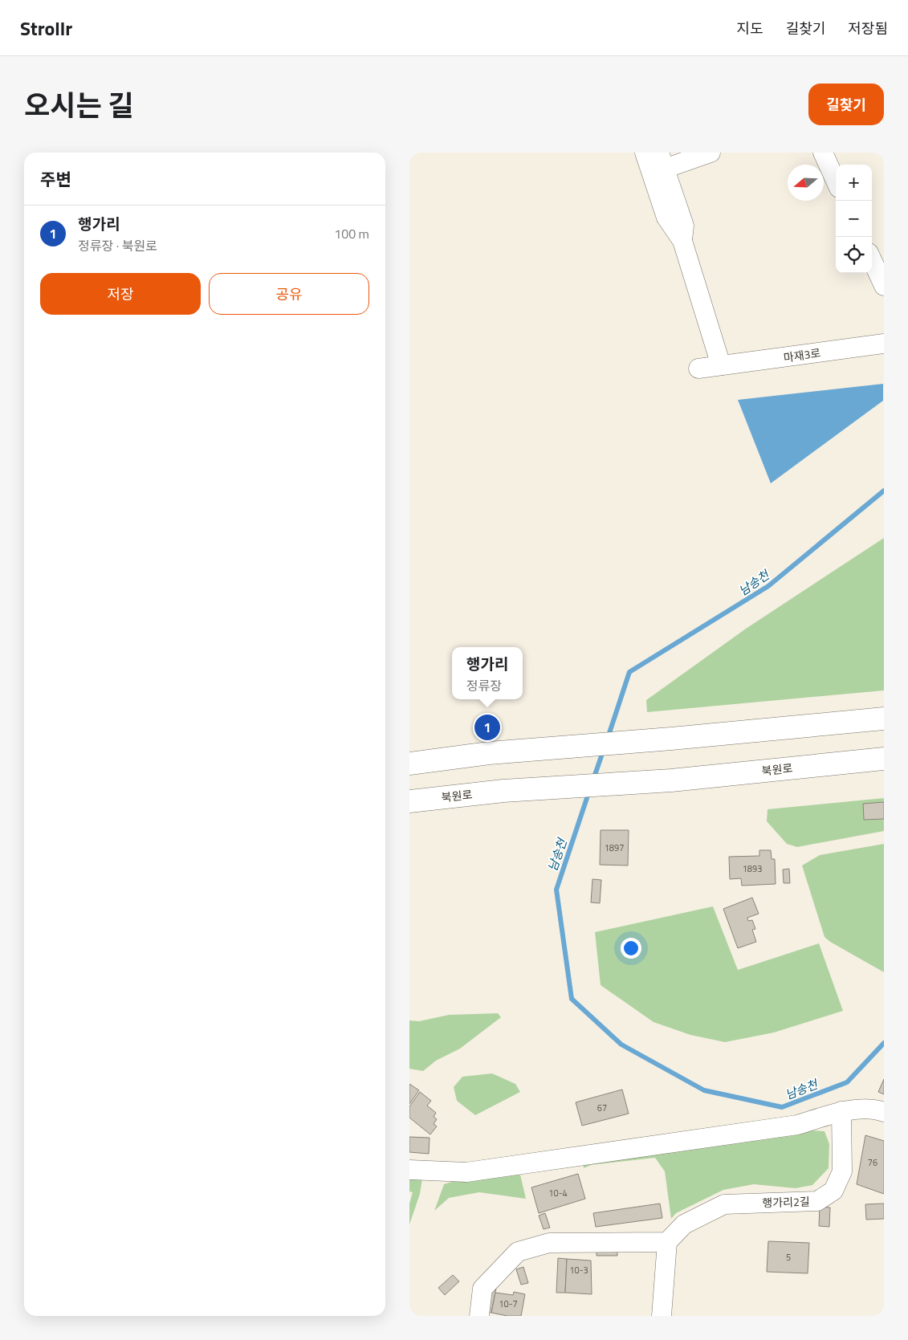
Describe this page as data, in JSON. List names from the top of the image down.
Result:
{
  "streets": {
    "street": ["마재3로", "북원로", "행가리2길"]
  },
  "water": ["남송천"],
  "house_numbers": [
    "1897",
    "1893",
    "67",
    "76",
    "10-4",
    "5",
    "10-3",
    "10-7"
  ],
  "north": "left",
  "page": {
    "header": "Strollr",
    "nav": ["지도", "길찾기", "저장됨"],
    "title": "오시는 길",
    "buttons": [
      "길찾기",
      ["저장", "공유"]
    ],
    "heading": "주변",
    "map_buttons": ["+", "−"],
    "list": [
      {
        "mark": "1",
        "name": "행가리",
        "note": "정류장 · 북원로",
        "value": "100 m"
      }
    ],
    "popup": ["행가리", "정류장"],
    "pins": "1"
  }
}
